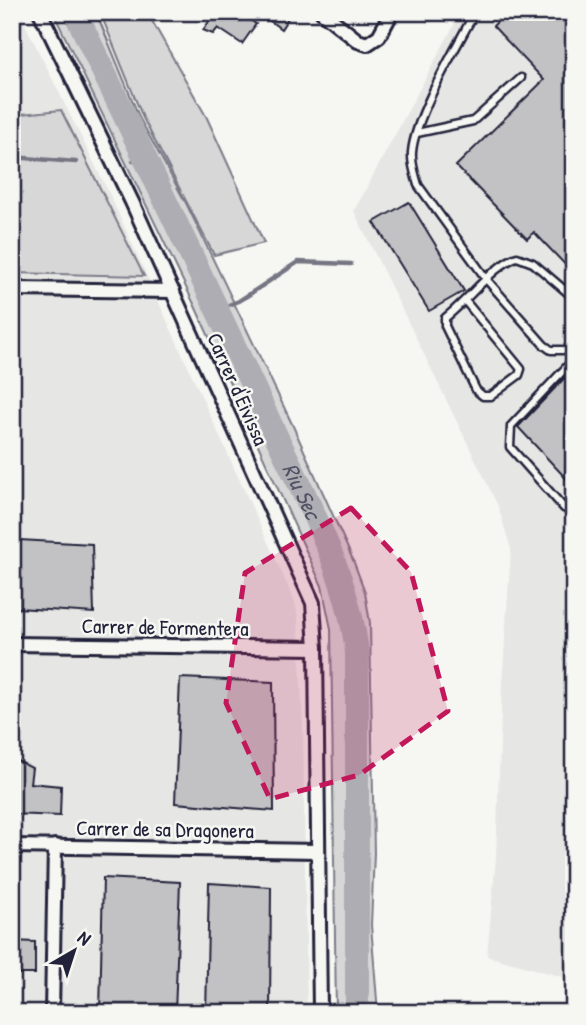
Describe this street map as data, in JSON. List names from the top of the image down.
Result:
{
  "streets": {
    "street": ["Carrer d'Eivissa", "Carrer de Formentera", "Carrer de sa Dragonera"]
  },
  "crossings": [
    ["Carrer d'Eivissa", "Carrer de Formentera"],
    ["Carrer d'Eivissa", "Carrer de sa Dragonera"]
  ],
  "water": ["Riu Sec"],
  "north": "top right"
}
